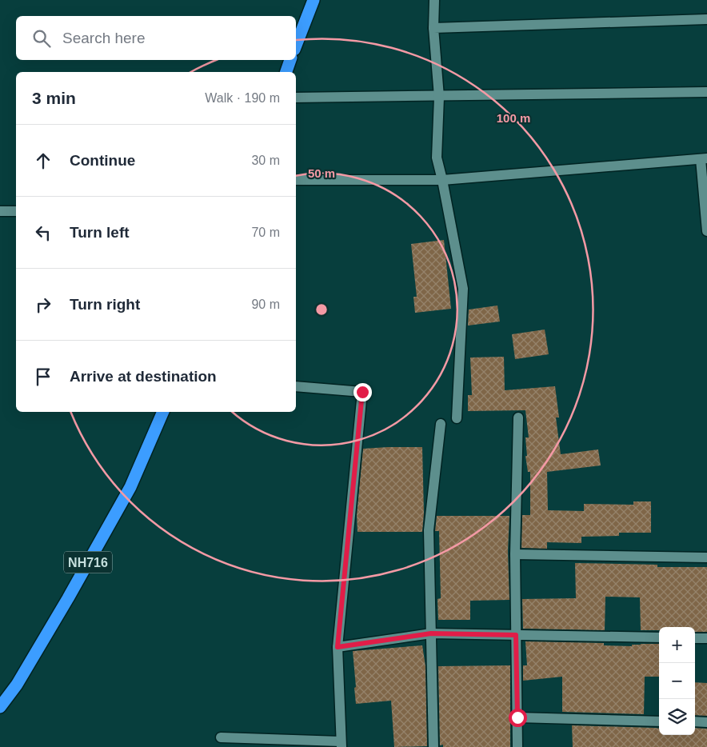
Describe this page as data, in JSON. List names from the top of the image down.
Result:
{
  "streets": {
    "highway": ["NH716"]
  },
  "page": {
    "search": "Search here",
    "heading": ["3 min", "Walk · 190 m"],
    "list": [
      ["Continue", "30 m"],
      ["Turn left", "70 m"],
      ["Turn right", "90 m"],
      "Arrive at destination"
    ],
    "map_buttons": ["+", "−"]
  },
  "rings": ["100 m", "50 m"]
}
